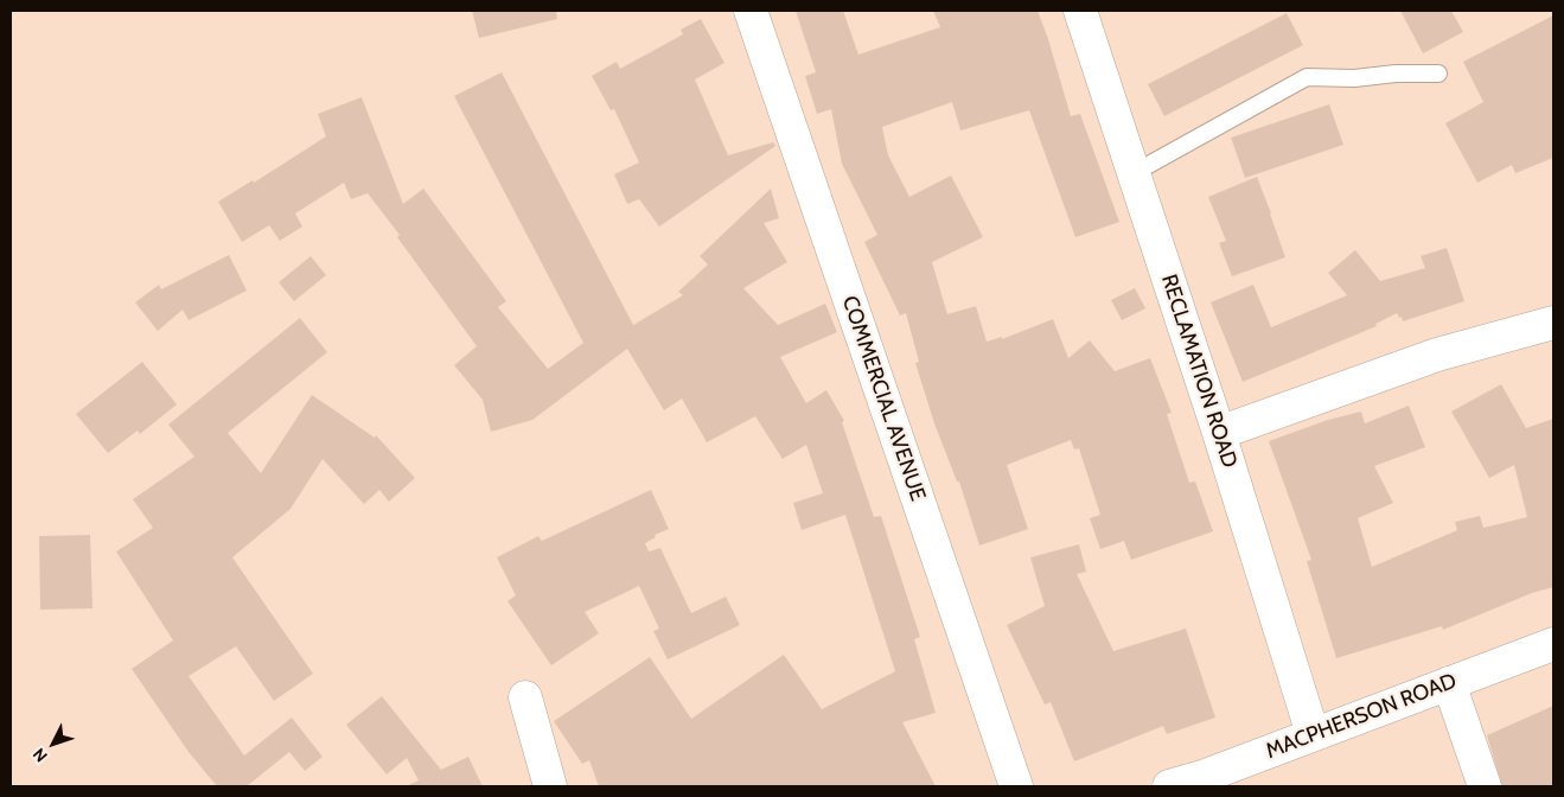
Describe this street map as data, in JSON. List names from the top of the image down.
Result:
{
  "streets": {
    "street": ["RECLAMATION ROAD", "COMMERCIAL AVENUE", "MACPHERSON ROAD"]
  },
  "crossings": [
    ["RECLAMATION ROAD", "MACPHERSON ROAD"]
  ],
  "north": "bottom left"
}
